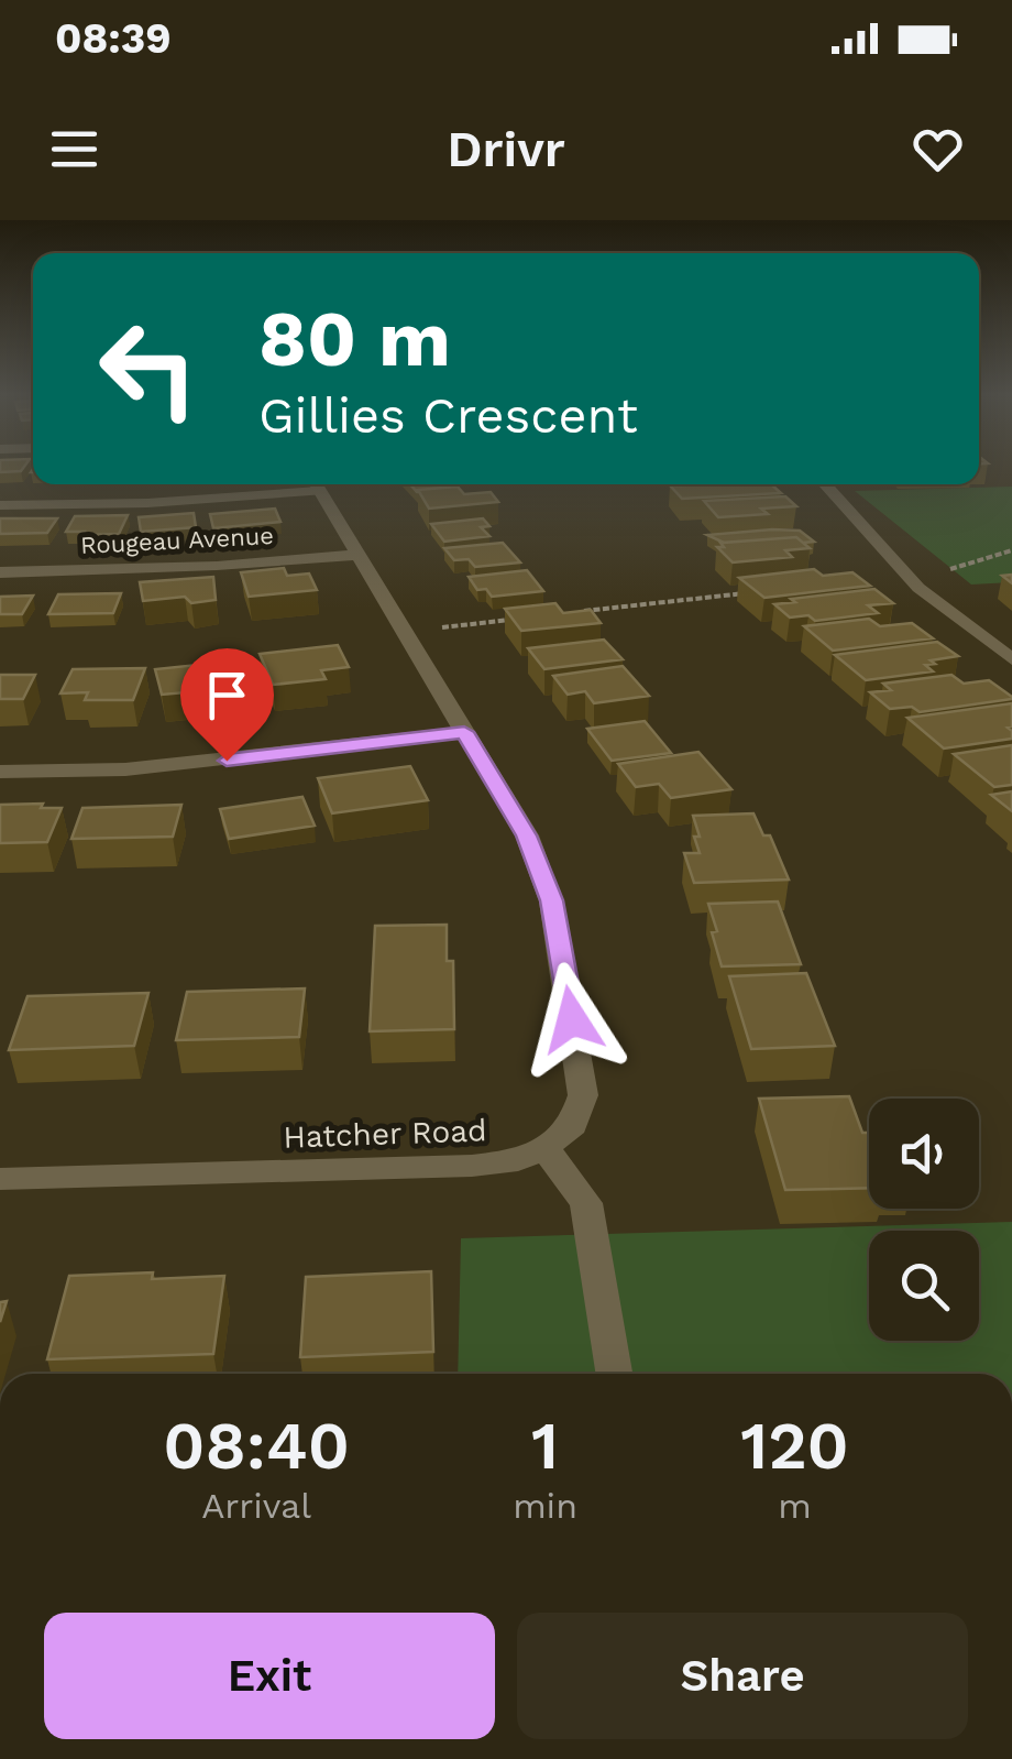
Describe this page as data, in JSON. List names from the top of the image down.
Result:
{
  "streets": {
    "street": ["Rougeau Avenue", "Hatcher Road"]
  },
  "page": {
    "status": "08:39",
    "header": "Drivr",
    "turn": ["80 m", "Gillies Crescent"],
    "eta": [
      "08:40",
      "Arrival",
      "1",
      "min",
      "120",
      "m"
    ],
    "buttons": ["Exit", "Share"]
  }
}
